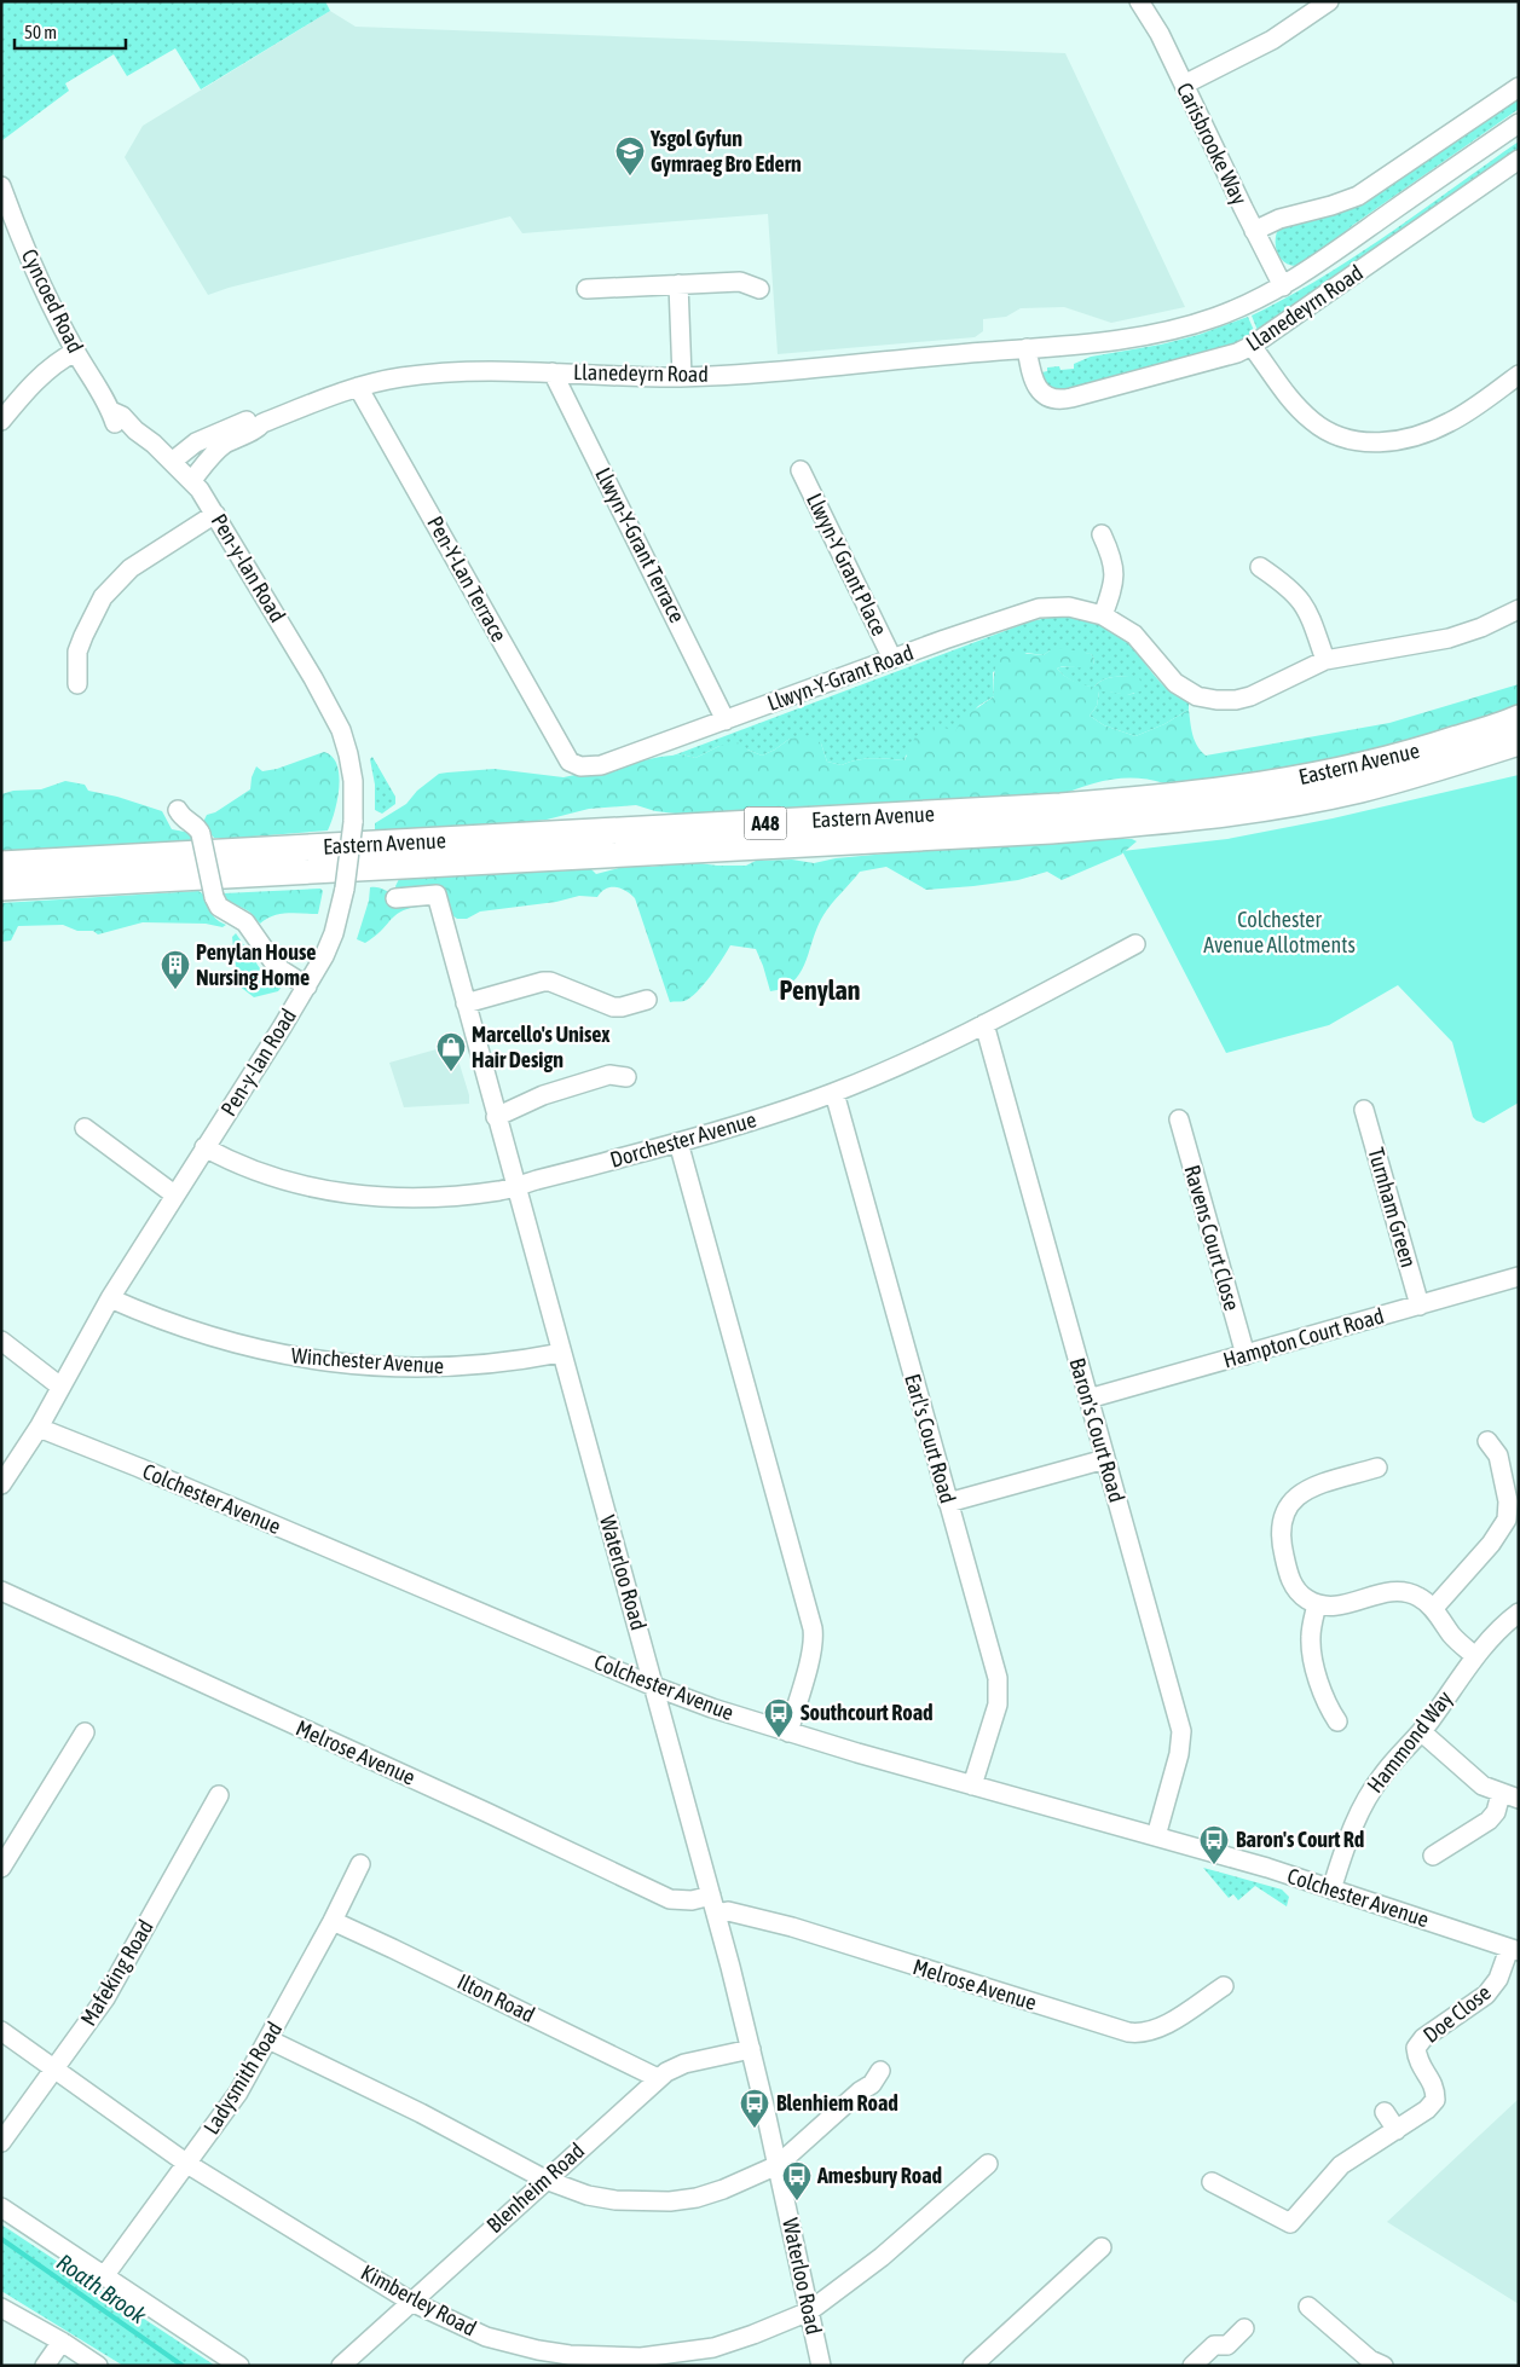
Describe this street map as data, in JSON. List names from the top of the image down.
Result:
{
  "streets": {
    "highway": ["Eastern Avenue", "A48"],
    "street": [
      "Carisbrooke Way",
      "Cyncoed Road",
      "Llanedeyrn Road",
      "Llwyn-Y-Grant Terrace",
      "Llwyn-Y Grant Place",
      "Pen-y-lan Road",
      "Pen-Y-Lan Terrace",
      "Llwyn-Y-Grant Road",
      "Dorchester Avenue",
      "Turnham Green",
      "Ravens Court Close",
      "Hampton Court Road",
      "Winchester Avenue",
      "Baron's Court Road",
      "Earl's Court Road",
      "Colchester Avenue",
      "Waterloo Road",
      "Hammond Way",
      "Melrose Avenue",
      "Mafeking Road",
      "Ilton Road",
      "Doe Close",
      "Ladysmith Road",
      "Blenheim Road",
      "Kimberley Road"
    ]
  },
  "crossings": [
    ["Carisbrooke Way", "Llanedeyrn Road"],
    ["Cyncoed Road", "Llanedeyrn Road"],
    ["Cyncoed Road", "Pen-y-lan Road"],
    ["Llanedeyrn Road", "Llwyn-Y-Grant Terrace"],
    ["Llanedeyrn Road", "Pen-y-lan Road"],
    ["Llanedeyrn Road", "Pen-Y-Lan Terrace"],
    ["Llwyn-Y-Grant Terrace", "Llwyn-Y-Grant Road"],
    ["Llwyn-Y Grant Place", "Llwyn-Y-Grant Road"],
    ["Pen-y-lan Road", "Dorchester Avenue"],
    ["Pen-y-lan Road", "Winchester Avenue"],
    ["Pen-y-lan Road", "Colchester Avenue"],
    ["Pen-Y-Lan Terrace", "Llwyn-Y-Grant Road"],
    ["Dorchester Avenue", "Baron's Court Road"],
    ["Dorchester Avenue", "Earl's Court Road"],
    ["Dorchester Avenue", "Waterloo Road"],
    ["Turnham Green", "Hampton Court Road"],
    ["Ravens Court Close", "Hampton Court Road"],
    ["Hampton Court Road", "Baron's Court Road"],
    ["Winchester Avenue", "Waterloo Road"],
    ["Baron's Court Road", "Colchester Avenue"],
    ["Earl's Court Road", "Colchester Avenue"],
    ["Colchester Avenue", "Waterloo Road"],
    ["Colchester Avenue", "Hammond Way"],
    ["Colchester Avenue", "Doe Close"],
    ["Waterloo Road", "Melrose Avenue"],
    ["Waterloo Road", "Blenheim Road"],
    ["Waterloo Road", "Kimberley Road"],
    ["Mafeking Road", "Kimberley Road"],
    ["Ilton Road", "Ladysmith Road"],
    ["Ilton Road", "Blenheim Road"],
    ["Ladysmith Road", "Kimberley Road"],
    ["Blenheim Road", "Kimberley Road"]
  ],
  "districts": ["Penylan"],
  "water": ["Roath Brook"],
  "parks": ["Colchester Avenue Allotments"],
  "places": {
    "school or university": ["Ysgol Gyfun Gymraeg Bro Edern"],
    "building": ["Penylan House Nursing Home"],
    "shop": ["Marcello's Unisex Hair Design"],
    "bus stop": [
      "Southcourt Road",
      "Baron's Court Rd",
      "Blenhiem Road",
      "Amesbury Road"
    ]
  },
  "scale_bar": "50 m"
}
